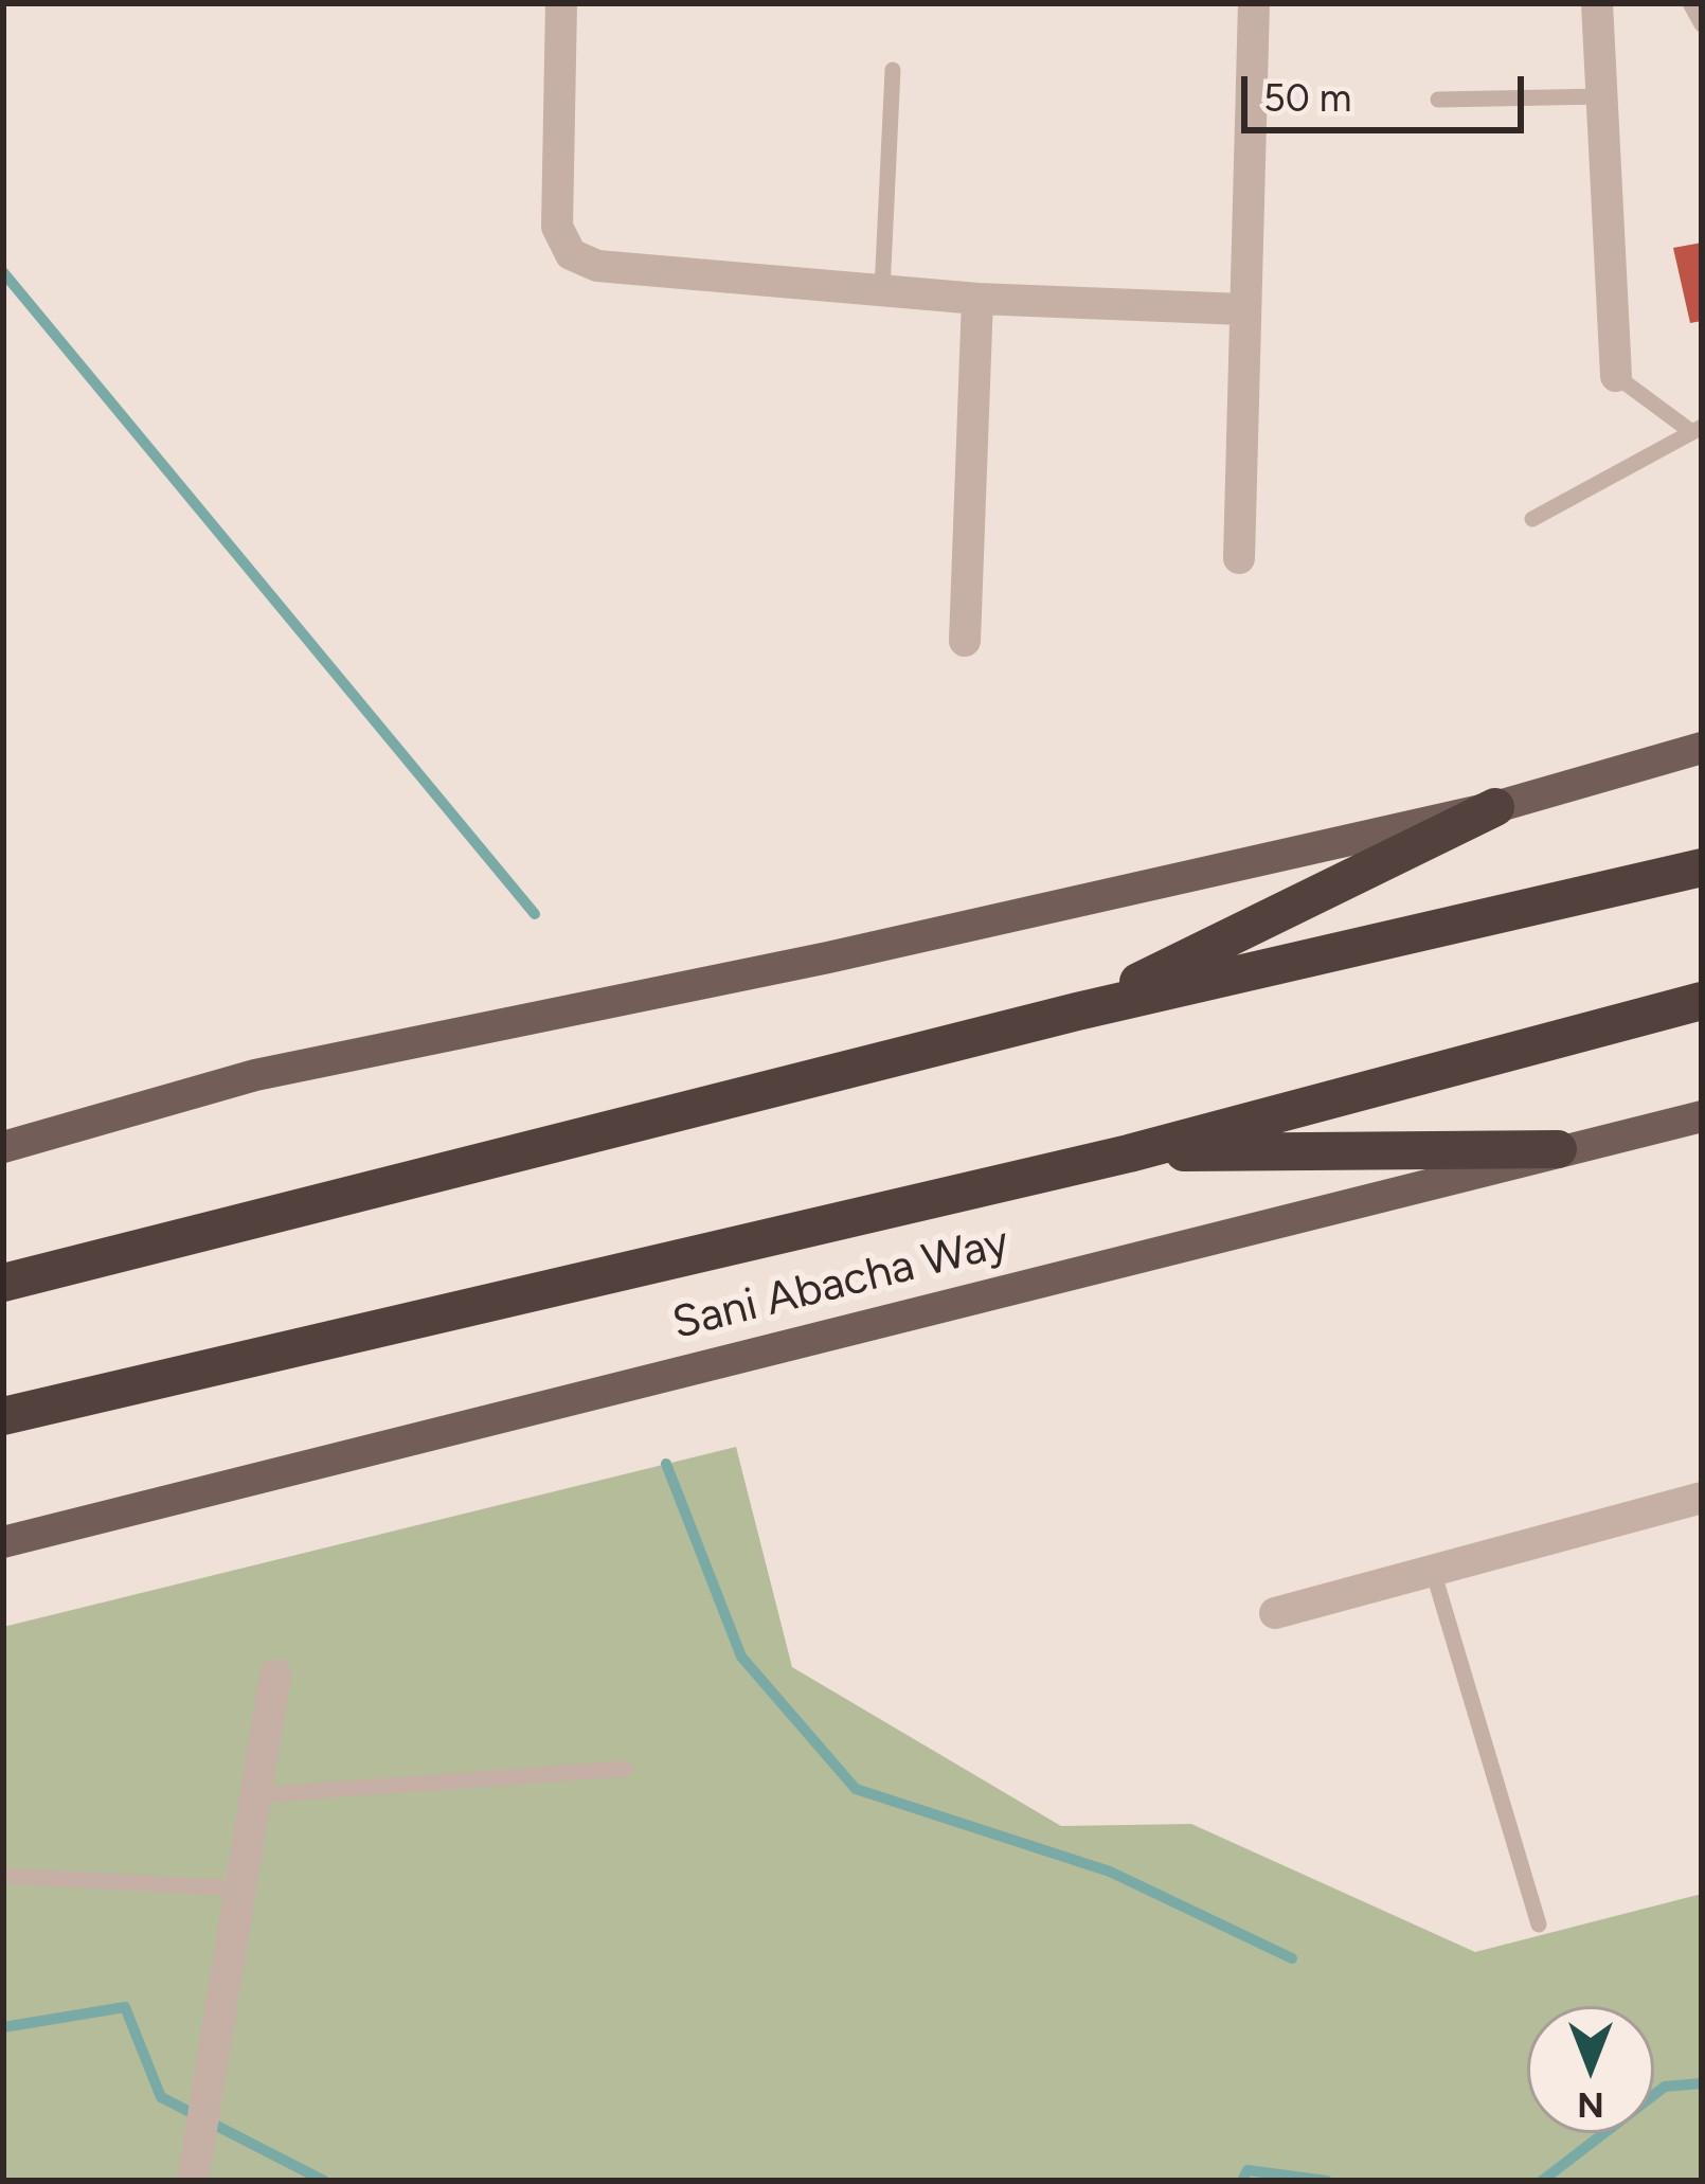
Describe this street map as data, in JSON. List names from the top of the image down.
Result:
{
  "streets": {
    "highway": ["Sani Abacha Way"]
  },
  "scale_bar": "50 m",
  "north": "bottom"
}
